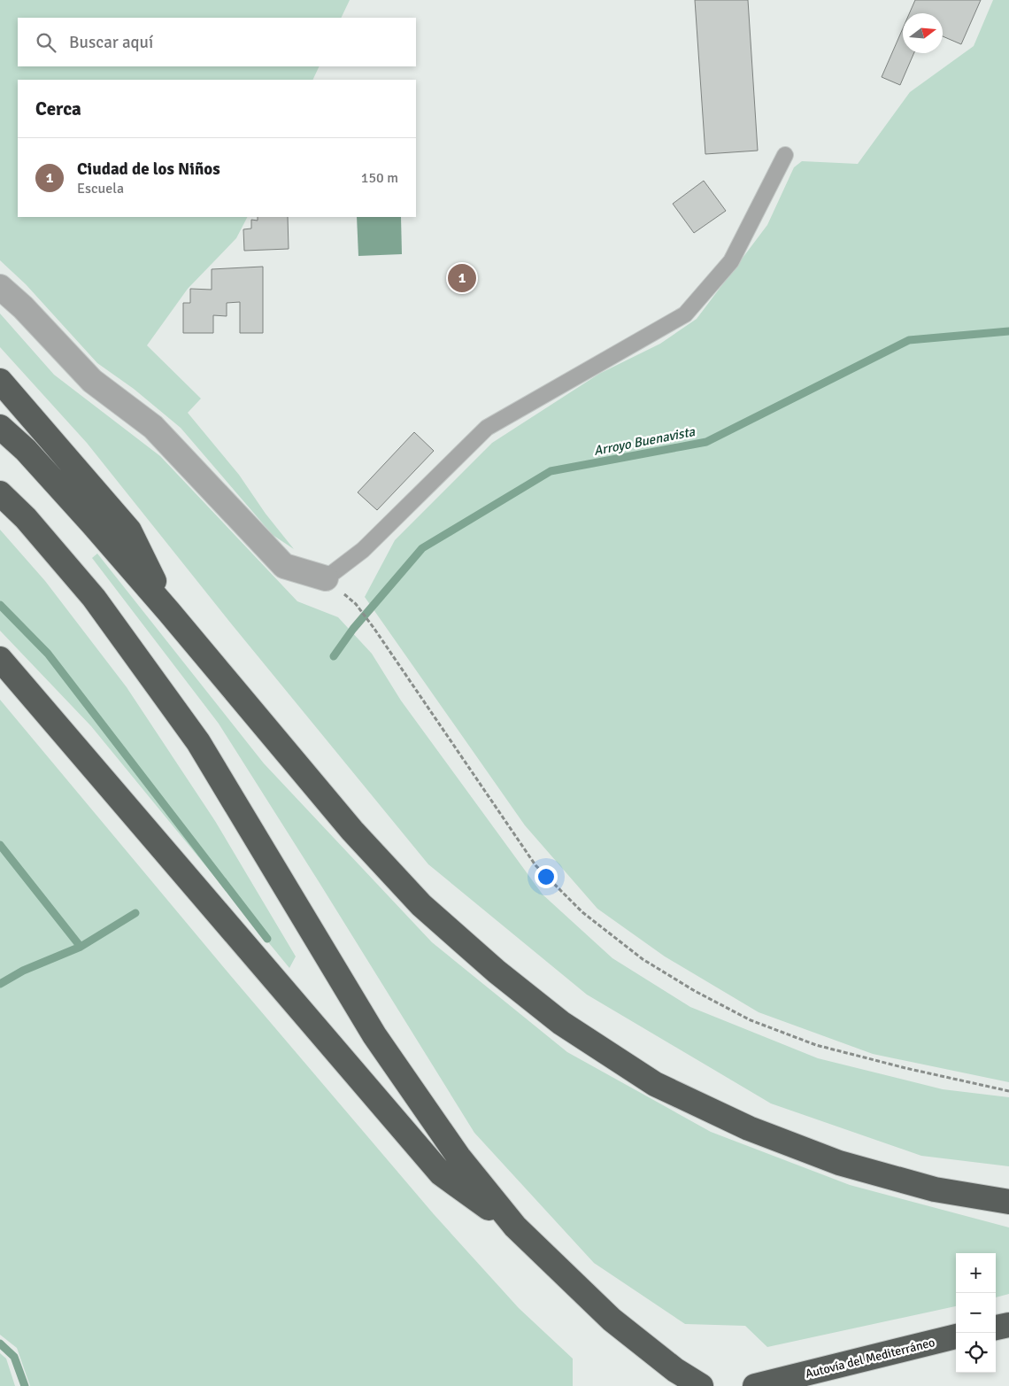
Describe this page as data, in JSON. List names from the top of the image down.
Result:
{
  "streets": {
    "highway": ["Autovía del Mediterráneo"]
  },
  "water": ["Arroyo Buenavista"],
  "north": "right",
  "page": {
    "search": "Buscar aquí",
    "heading": "Cerca",
    "list": [
      {
        "mark": "1",
        "name": "Ciudad de los Niños",
        "note": "Escuela",
        "value": "150 m"
      }
    ],
    "pins": "1",
    "map_buttons": ["+", "−"]
  }
}
